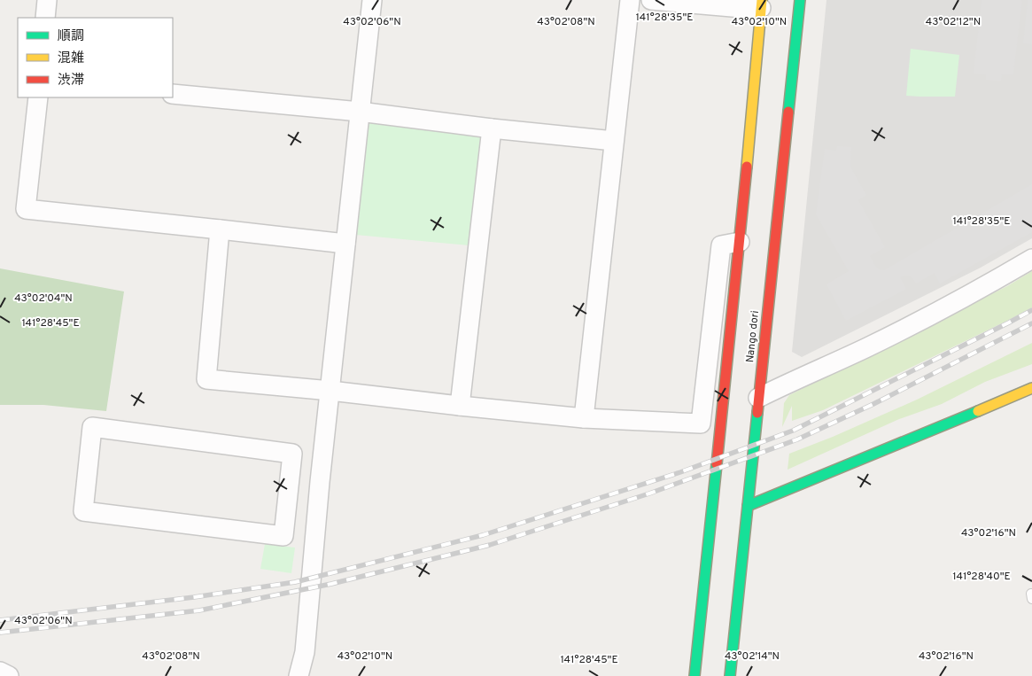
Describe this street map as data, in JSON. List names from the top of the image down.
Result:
{
  "streets": {
    "street": ["Nango dori"]
  },
  "legend": ["順調", "混雑", "渋滞"],
  "coordinates": [
    "141°28'35\"E",
    "43°02'10\"N",
    "43°02'12\"N",
    "43°02'06\"N",
    "43°02'08\"N",
    "43°02'04\"N",
    "141°28'45\"E",
    "43°02'16\"N",
    "141°28'40\"E",
    "43°02'14\"N"
  ]
}
